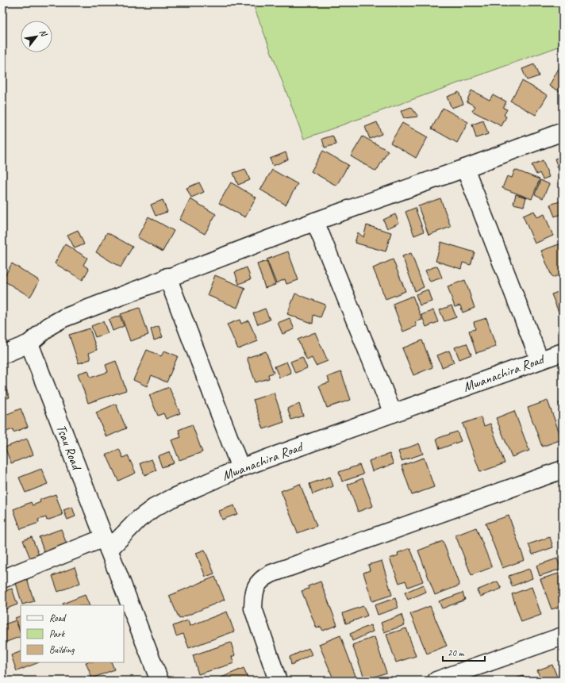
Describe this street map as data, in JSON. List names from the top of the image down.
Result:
{
  "streets": {
    "street": ["Mwanachira Road", "Tsau Road"]
  },
  "crossings": [
    ["Mwanachira Road", "Tsau Road"]
  ],
  "legend": ["Road", "Park", "Building"],
  "scale_bar": "20 m",
  "north": "top right"
}
